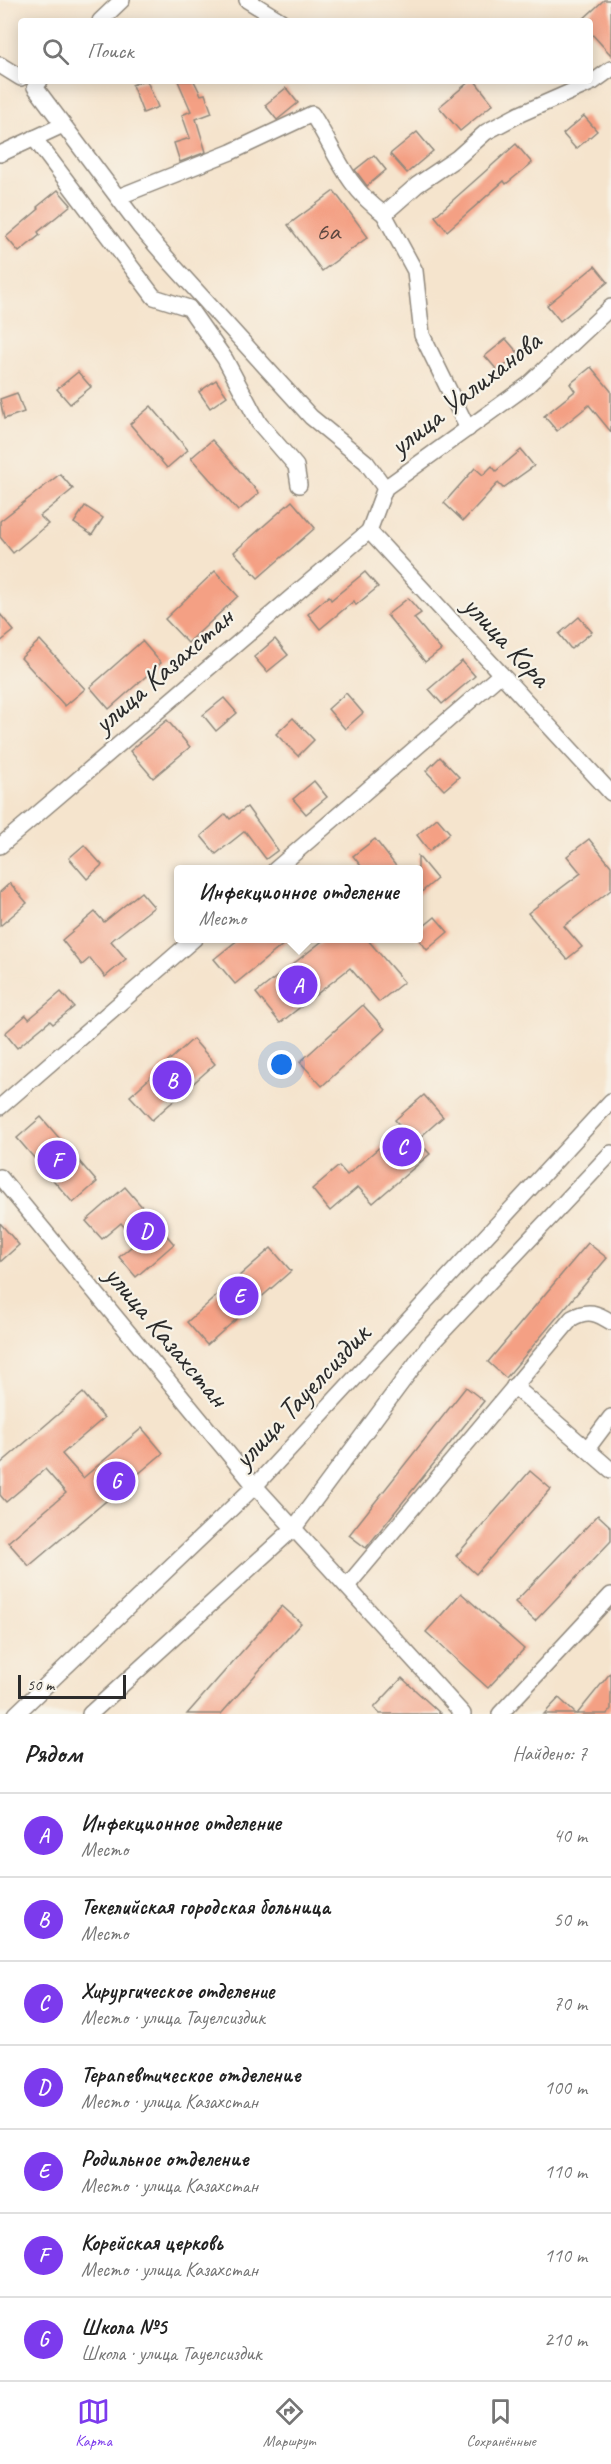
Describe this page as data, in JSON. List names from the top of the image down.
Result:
{
  "streets": {
    "street": [
      "улица Уалиханова",
      "улица Кора",
      "улица Казахстан",
      "улица Тауелсиздик"
    ]
  },
  "crossings": [
    ["улица Уалиханова", "улица Кора"],
    ["улица Уалиханова", "улица Казахстан"],
    ["улица Кора", "улица Казахстан"],
    ["улица Казахстан", "улица Тауелсиздик"]
  ],
  "house_numbers": ["6а"],
  "scale_bar": "50 m",
  "page": {
    "search": "Поиск",
    "popup": ["Инфекционное отделение", "Место"],
    "pins": [
      "A",
      "B",
      "C",
      "F",
      "D",
      "E",
      "G"
    ],
    "scale": "50 m",
    "heading": ["Рядом", "Найдено: 7"],
    "list": [
      {
        "mark": "A",
        "name": "Инфекционное отделение",
        "note": "Место",
        "value": "40 m"
      },
      {
        "mark": "B",
        "name": "Текелийская городская больница",
        "note": "Место",
        "value": "50 m"
      },
      {
        "mark": "C",
        "name": "Хирургическое отделение",
        "note": "Место · улица Тауелсиздик",
        "value": "70 m"
      },
      {
        "mark": "D",
        "name": "Терапевтическое отделение",
        "note": "Место · улица Казахстан",
        "value": "100 m"
      },
      {
        "mark": "E",
        "name": "Родильное отделение",
        "note": "Место · улица Казахстан",
        "value": "110 m"
      },
      {
        "mark": "F",
        "name": "Корейская церковь",
        "note": "Место · улица Казахстан",
        "value": "110 m"
      },
      {
        "mark": "G",
        "name": "Школа №5",
        "note": "Школа · улица Тауелсиздик",
        "value": "210 m"
      }
    ],
    "nav": ["Карта", "Маршрут", "Сохранённые"]
  }
}
